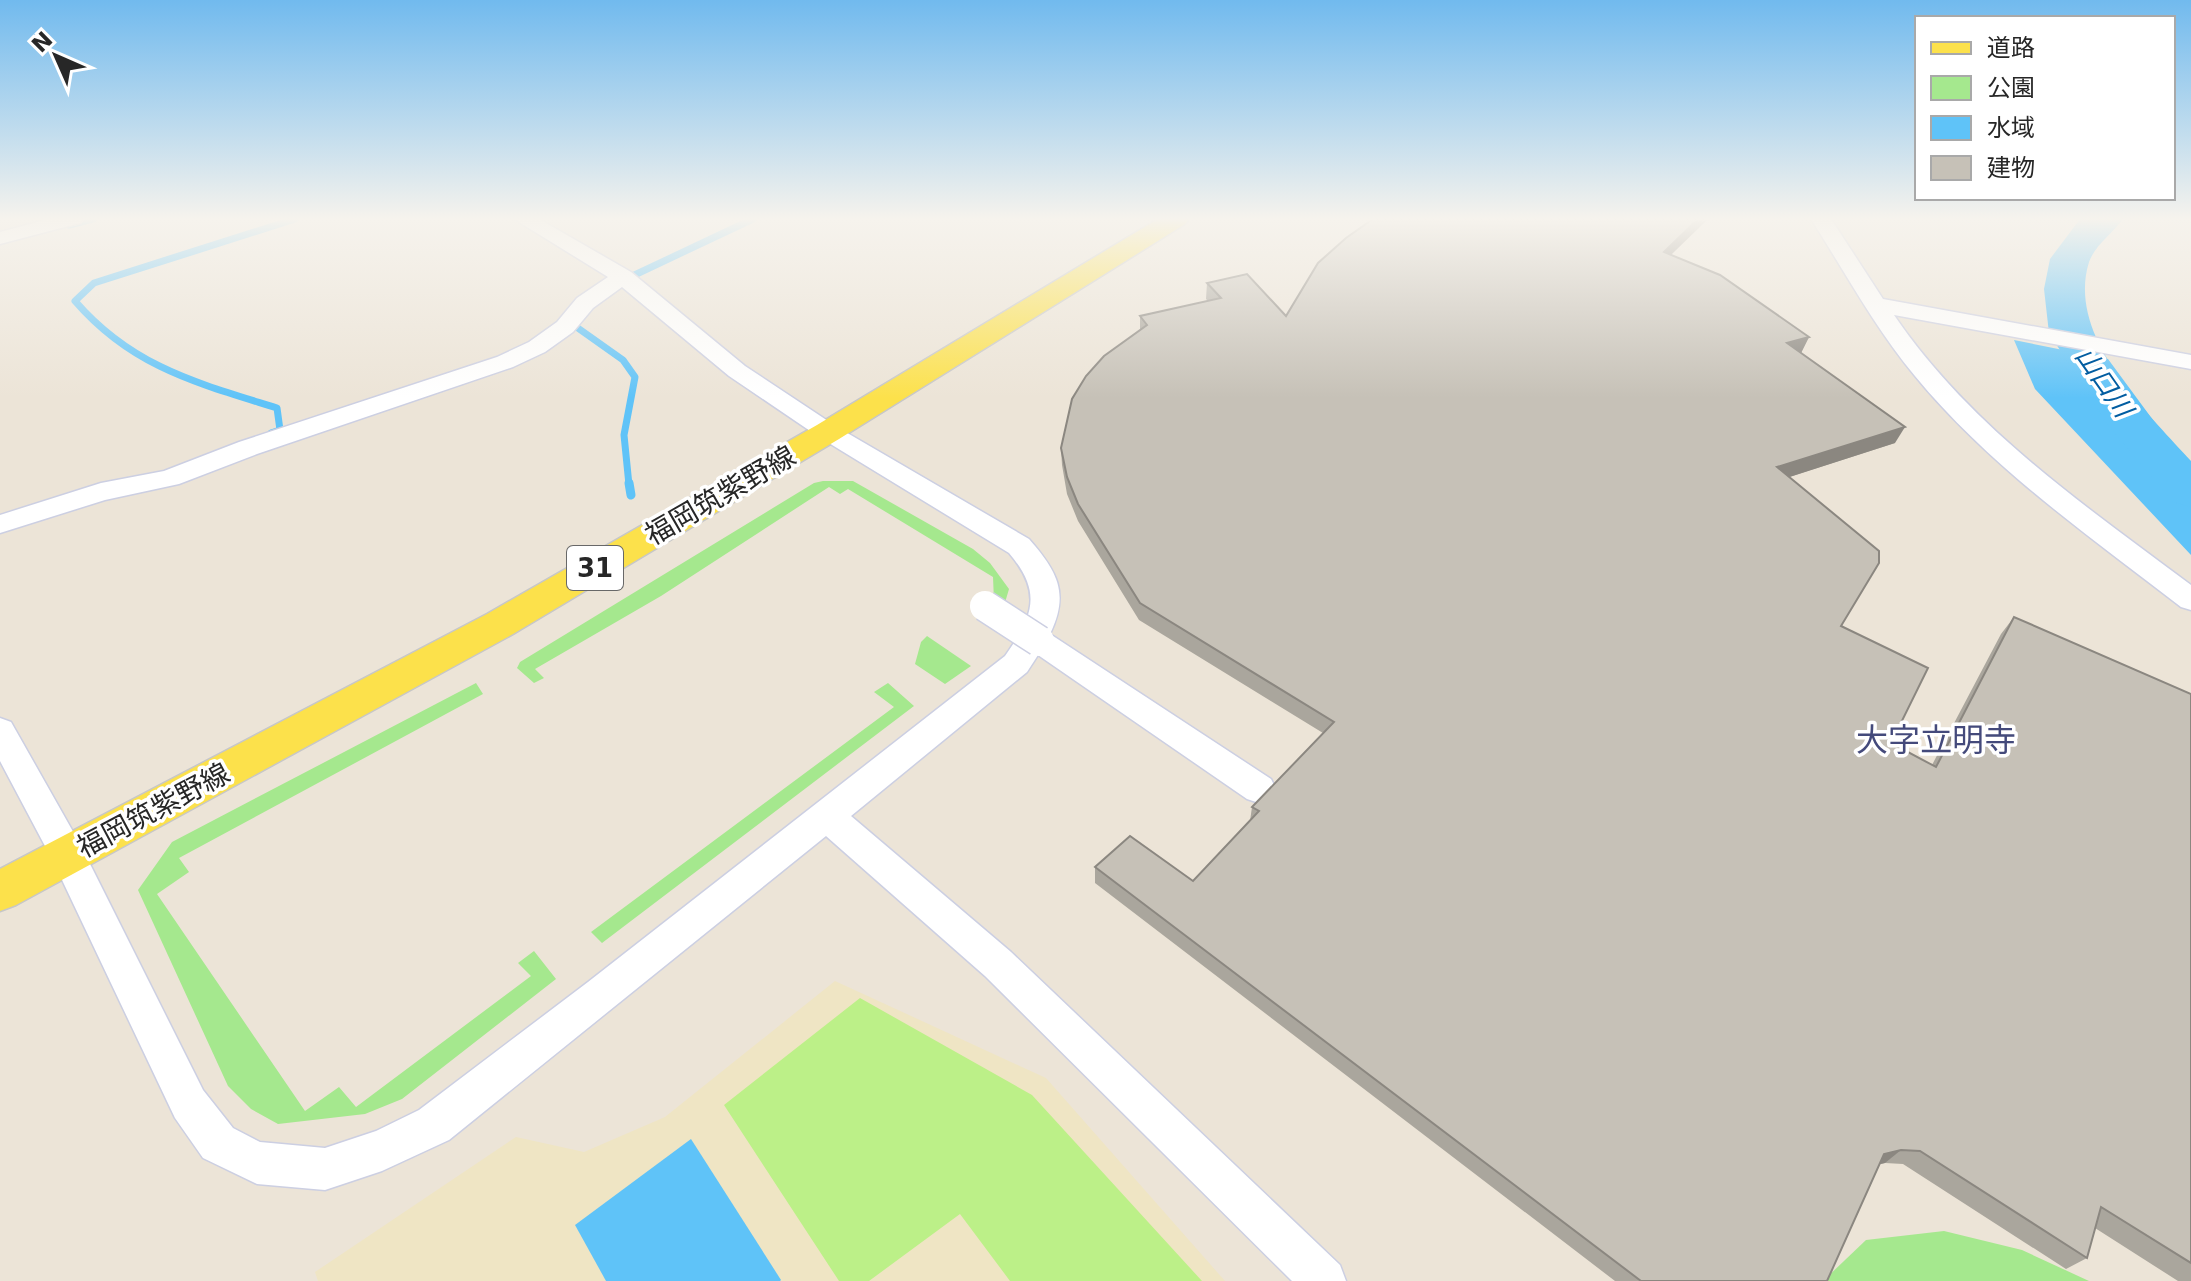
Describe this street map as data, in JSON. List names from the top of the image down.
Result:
{
  "streets": {
    "main road": ["福岡筑紫野線", "31"]
  },
  "districts": ["大字立明寺"],
  "water": ["山口川"],
  "legend": [
    "道路",
    "公園",
    "水域",
    "建物"
  ],
  "north": "top left"
}
